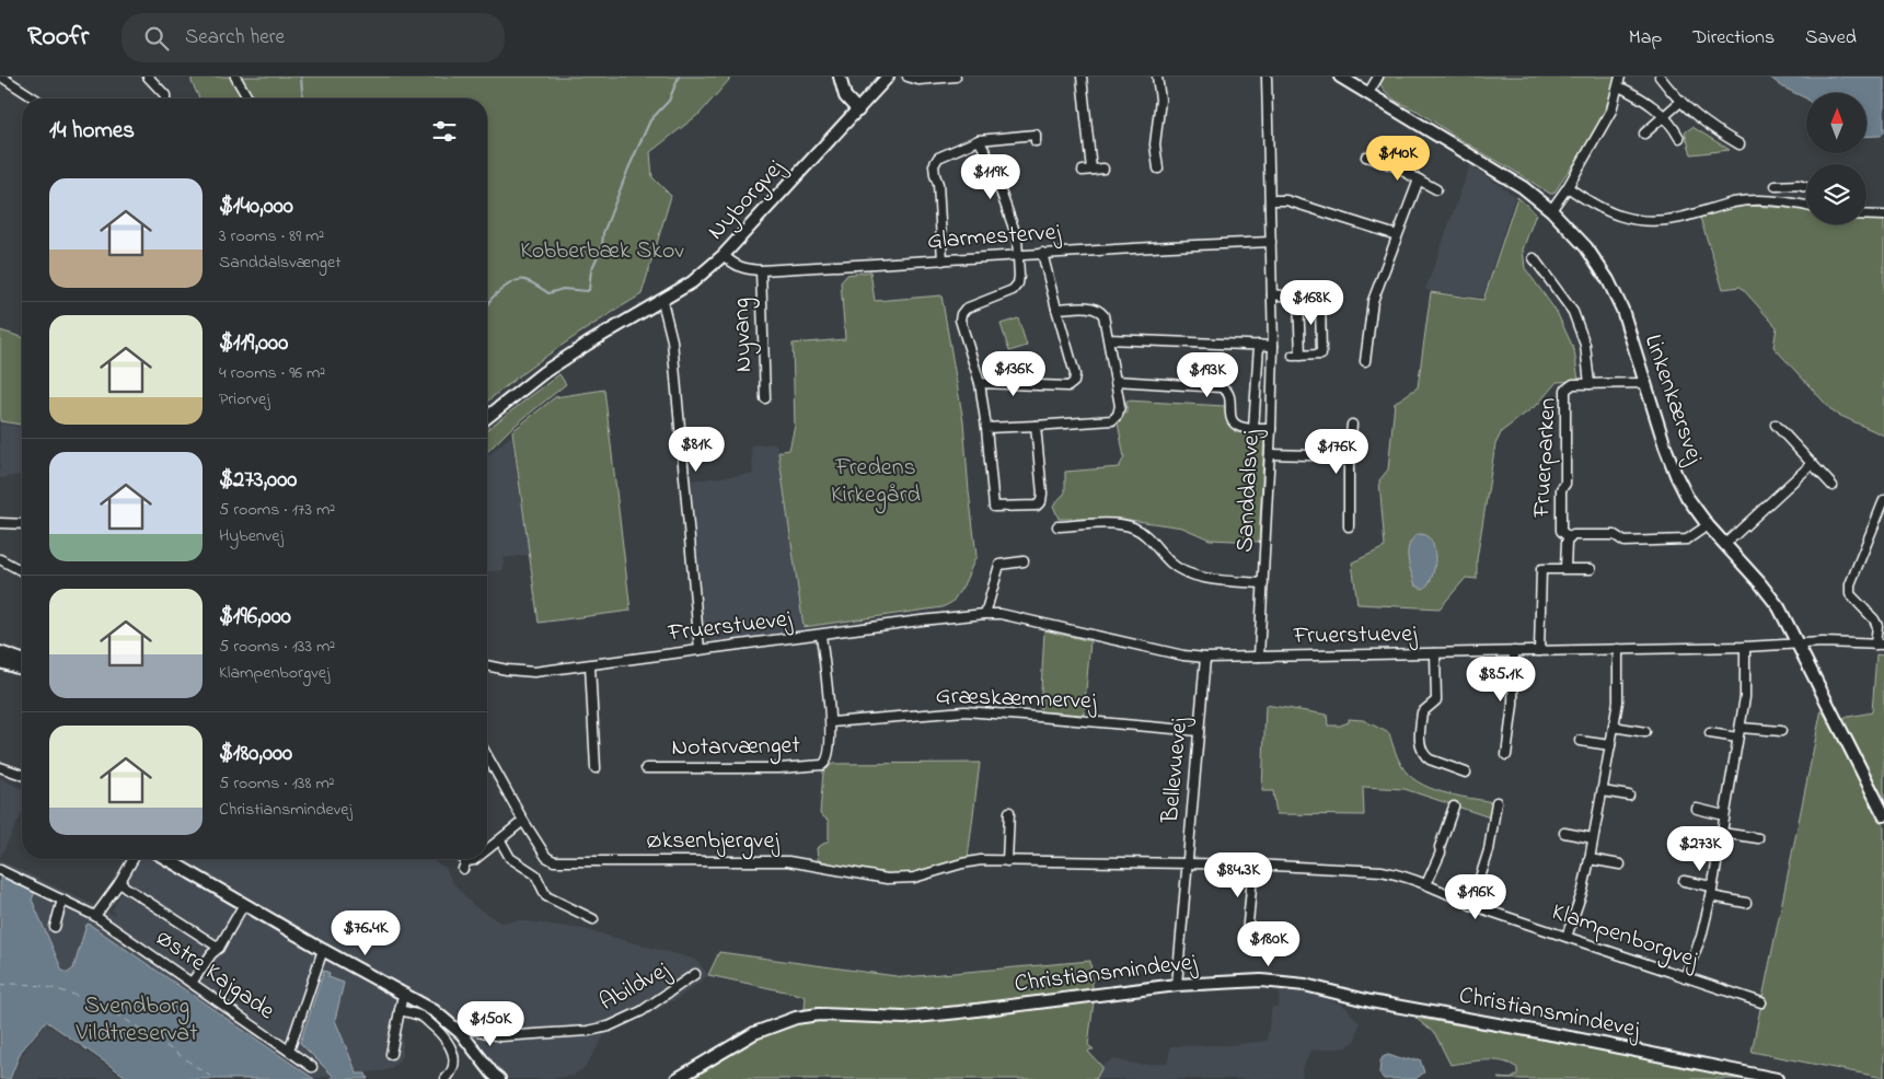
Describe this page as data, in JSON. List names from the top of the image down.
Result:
{
  "streets": {
    "street": [
      "Nyborgvej",
      "Glarmestervej",
      "Nyvang",
      "Linkenkærsvej",
      "Fruerparken",
      "Sanddalsvej",
      "Fruerstuevej",
      "Græskæmnervej",
      "Notarvænget",
      "Bellevuevej",
      "Øksenbjergvej",
      "Klampenborgvej",
      "Christiansmindevej",
      "Østre Kajgade",
      "Abildvej"
    ]
  },
  "crossings": [
    ["Nyborgvej", "Glarmestervej"],
    ["Glarmestervej", "Nyvang"],
    ["Glarmestervej", "Sanddalsvej"],
    ["Linkenkærsvej", "Fruerparken"],
    ["Linkenkærsvej", "Fruerstuevej"],
    ["Sanddalsvej", "Fruerstuevej"],
    ["Fruerstuevej", "Bellevuevej"],
    ["Græskæmnervej", "Notarvænget"],
    ["Græskæmnervej", "Bellevuevej"],
    ["Bellevuevej", "Øksenbjergvej"],
    ["Bellevuevej", "Klampenborgvej"],
    ["Bellevuevej", "Christiansmindevej"],
    ["Øksenbjergvej", "Klampenborgvej"]
  ],
  "parks": ["Kobberbæk Skov", "Fredens Kirkegård", "Svendborg Vildtreservat"],
  "north": "top",
  "page": {
    "header": "Roofr",
    "search": "Search here",
    "nav": ["Map", "Directions", "Saved"],
    "heading": "14 homes",
    "price": [
      "$140K",
      "$119K",
      "$168K",
      "$136K",
      "$193K",
      "$81K",
      "$176K",
      "$85.1K",
      "$273K",
      "$84.3K",
      "$196K",
      "$76.4K",
      "$180K",
      "$150K"
    ],
    "list": [
      {
        "name": "$140,000",
        "note": "3 rooms · 89 m² · Sanddalsvænget"
      },
      {
        "name": "$119,000",
        "note": "4 rooms · 96 m² · Priorvej"
      },
      {
        "name": "$273,000",
        "note": "5 rooms · 173 m² · Hybenvej"
      },
      {
        "name": "$196,000",
        "note": "5 rooms · 133 m² · Klampenborgvej"
      },
      {
        "name": "$180,000",
        "note": "5 rooms · 138 m² · Christiansmindevej"
      }
    ]
  }
}
